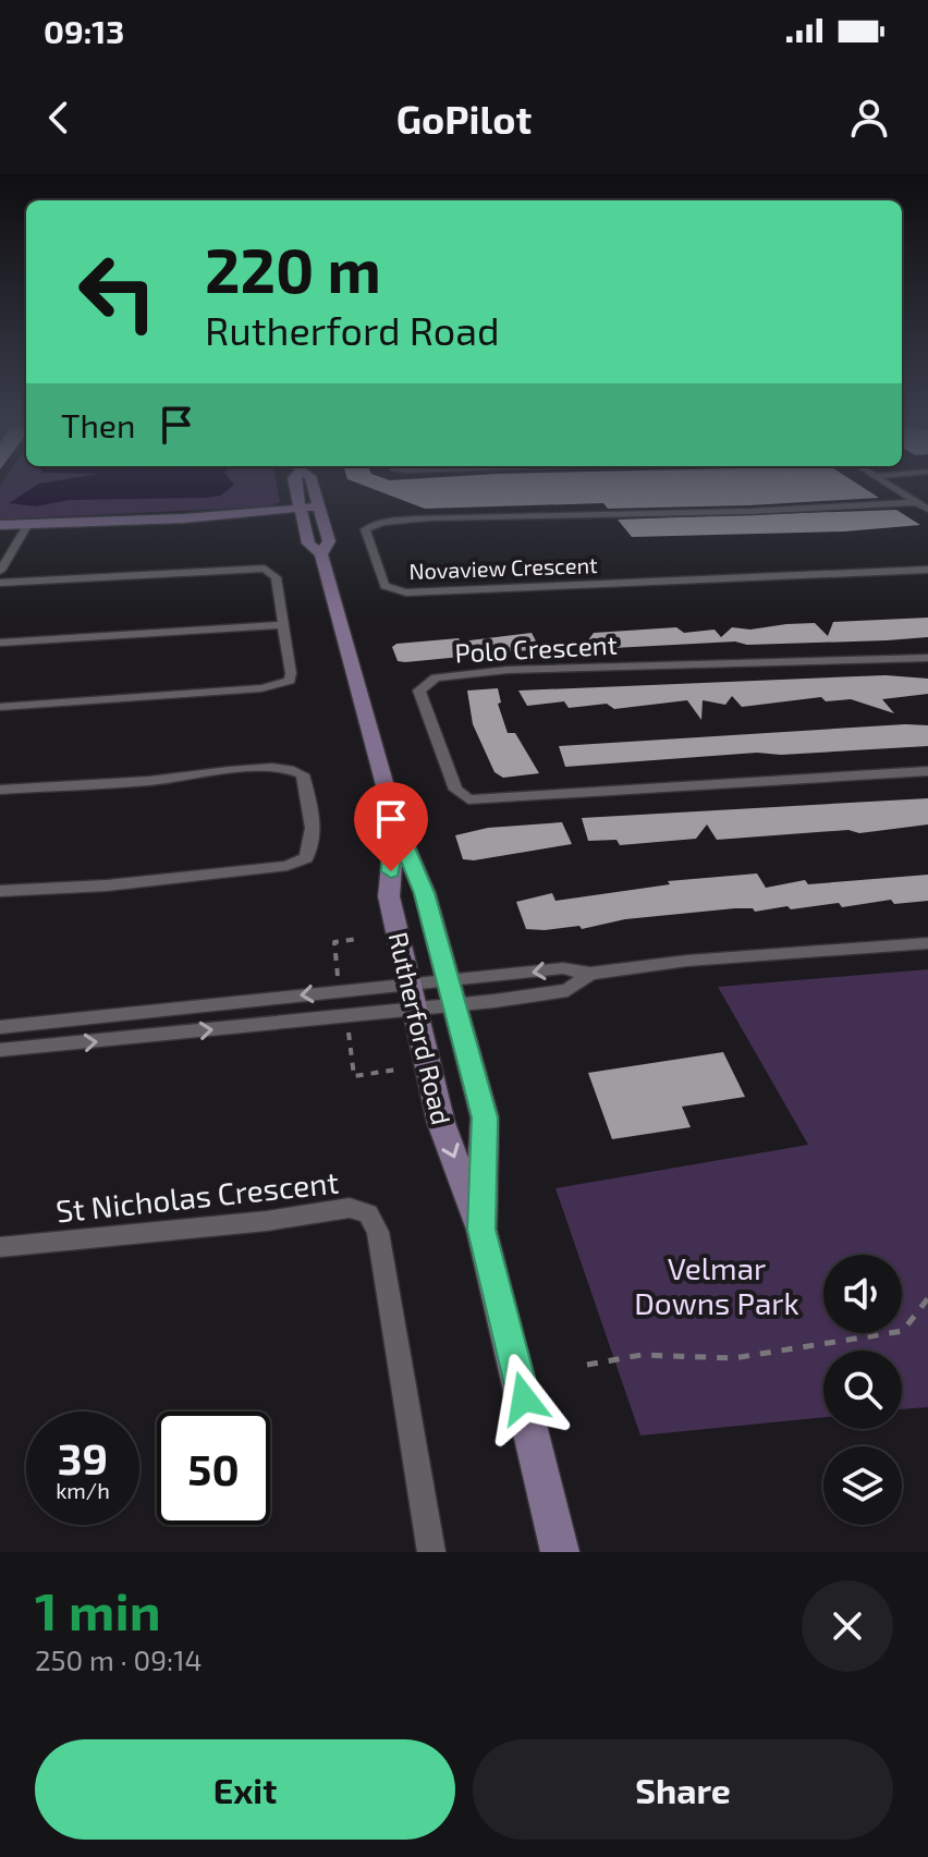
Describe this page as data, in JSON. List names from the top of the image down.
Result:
{
  "streets": {
    "main road": ["Rutherford Road"],
    "street": ["Novaview Crescent", "Polo Crescent", "St Nicholas Crescent"]
  },
  "parks": ["Velmar Downs Park"],
  "page": {
    "status": "09:13",
    "header": "GoPilot",
    "turn": ["220 m", "Rutherford Road"],
    "then": "Then",
    "speed": "39 km/h",
    "limit": "50",
    "heading": ["1 min", "250 m · 09:14"],
    "buttons": ["Exit", "Share"]
  }
}
